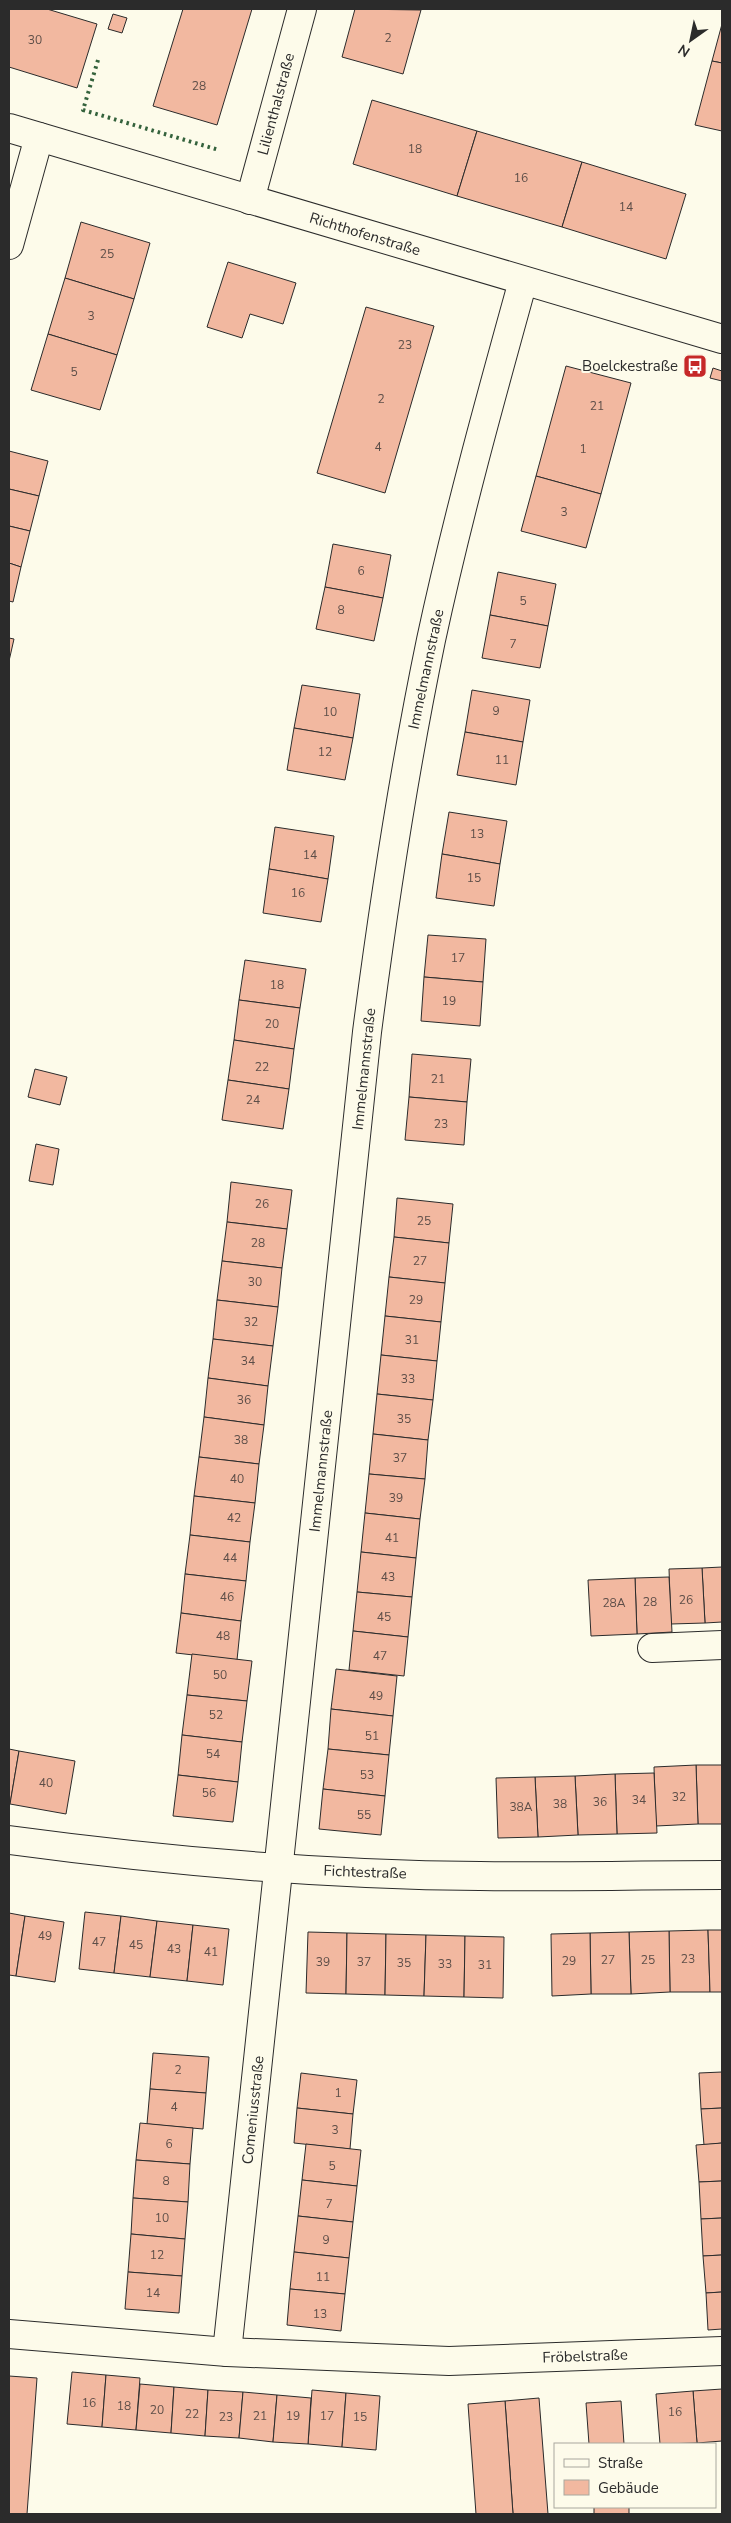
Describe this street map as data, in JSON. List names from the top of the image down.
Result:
{
  "streets": {
    "street": [
      "Lilienthalstraße",
      "Richthofenstraße",
      "Immelmannstraße",
      "Fichtestraße",
      "Comeniusstraße",
      "Fröbelstraße"
    ]
  },
  "crossings": [
    ["Lilienthalstraße", "Richthofenstraße"],
    ["Richthofenstraße", "Immelmannstraße"],
    ["Immelmannstraße", "Fichtestraße"],
    ["Immelmannstraße", "Comeniusstraße"],
    ["Fichtestraße", "Comeniusstraße"],
    ["Comeniusstraße", "Fröbelstraße"]
  ],
  "places": {
    "bus stop": ["Boelckestraße"]
  },
  "house_numbers": [
    "2",
    "30",
    "28",
    "18",
    "16",
    "14",
    "25",
    "3",
    "23",
    "5",
    "2",
    "21",
    "4",
    "1",
    "3",
    "6",
    "5",
    "8",
    "7",
    "9",
    "10",
    "12",
    "11",
    "13",
    "14",
    "15",
    "16",
    "17",
    "18",
    "19",
    "20",
    "22",
    "21",
    "24",
    "23",
    "26",
    "25",
    "28",
    "27",
    "30",
    "29",
    "32",
    "31",
    "34",
    "33",
    "36",
    "35",
    "38",
    "37",
    "40",
    "39",
    "42",
    "41",
    "44",
    "43",
    "46",
    "26",
    "28",
    "28A",
    "45",
    "48",
    "47",
    "50",
    "49",
    "52",
    "51",
    "54",
    "53",
    "40",
    "56",
    "32",
    "34",
    "36",
    "38",
    "38A",
    "55",
    "49",
    "47",
    "45",
    "43",
    "41",
    "23",
    "27",
    "25",
    "29",
    "39",
    "37",
    "35",
    "33",
    "31",
    "2",
    "1",
    "4",
    "3",
    "6",
    "5",
    "8",
    "7",
    "10",
    "9",
    "12",
    "11",
    "14",
    "13",
    "16",
    "18",
    "20",
    "16",
    "22",
    "21",
    "19",
    "17",
    "23",
    "15"
  ],
  "legend": ["Straße", "Gebäude"],
  "north": "bottom left"
}
